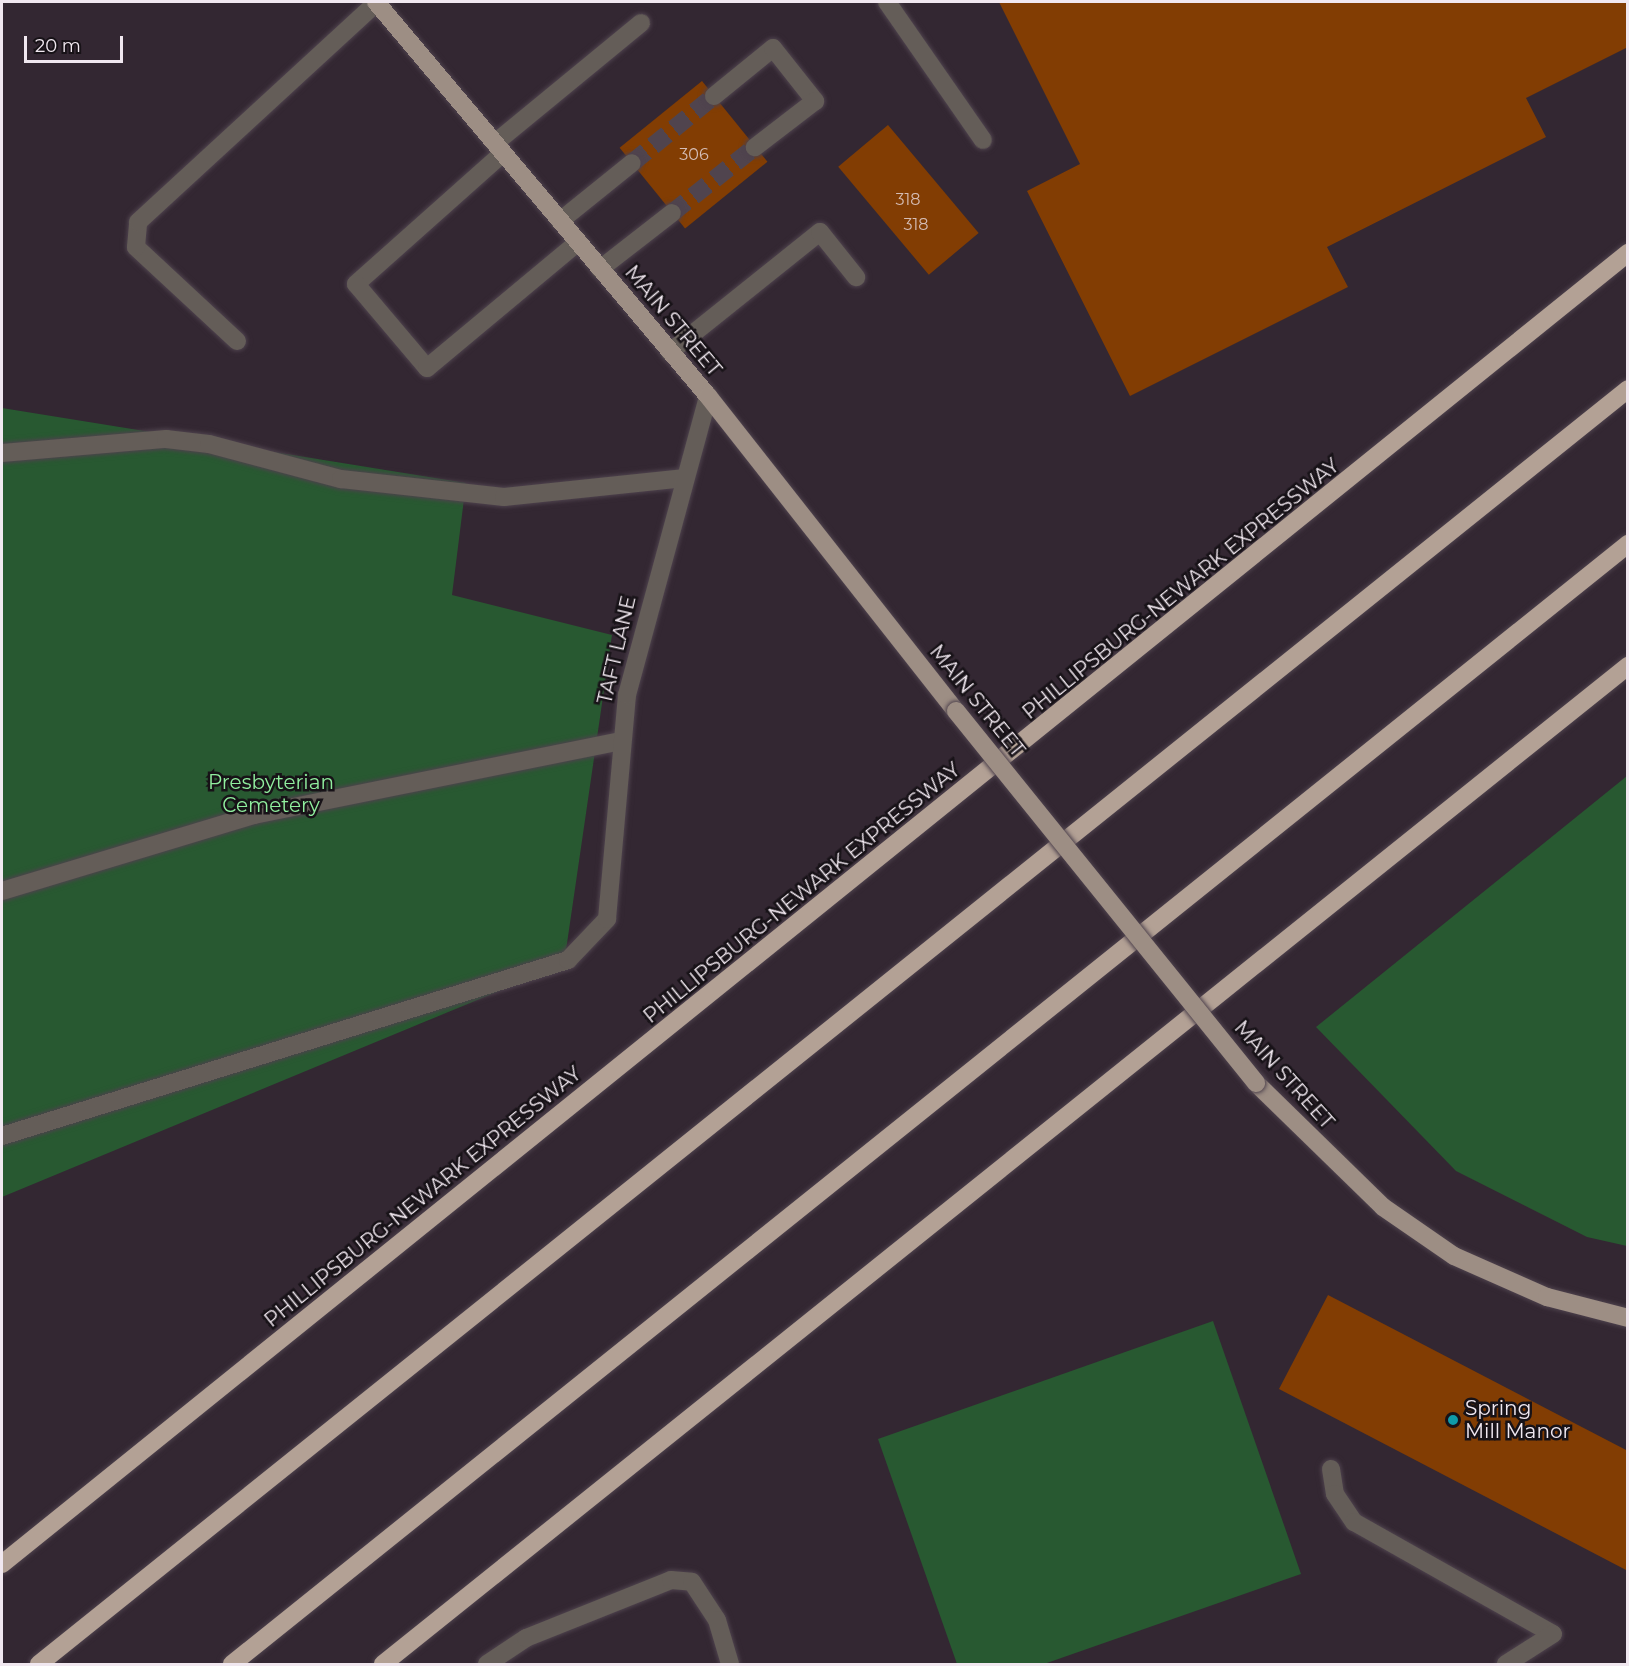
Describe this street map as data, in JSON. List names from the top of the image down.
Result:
{
  "streets": {
    "highway": ["PHILLIPSBURG-NEWARK EXPRESSWAY"],
    "main road": ["MAIN STREET"],
    "street": ["TAFT LANE"]
  },
  "crossings": [
    ["MAIN STREET", "TAFT LANE"]
  ],
  "parks": ["Presbyterian Cemetery"],
  "places": ["Spring Mill Manor"],
  "house_numbers": ["306", "318", "318"],
  "scale_bar": "20 m"
}
